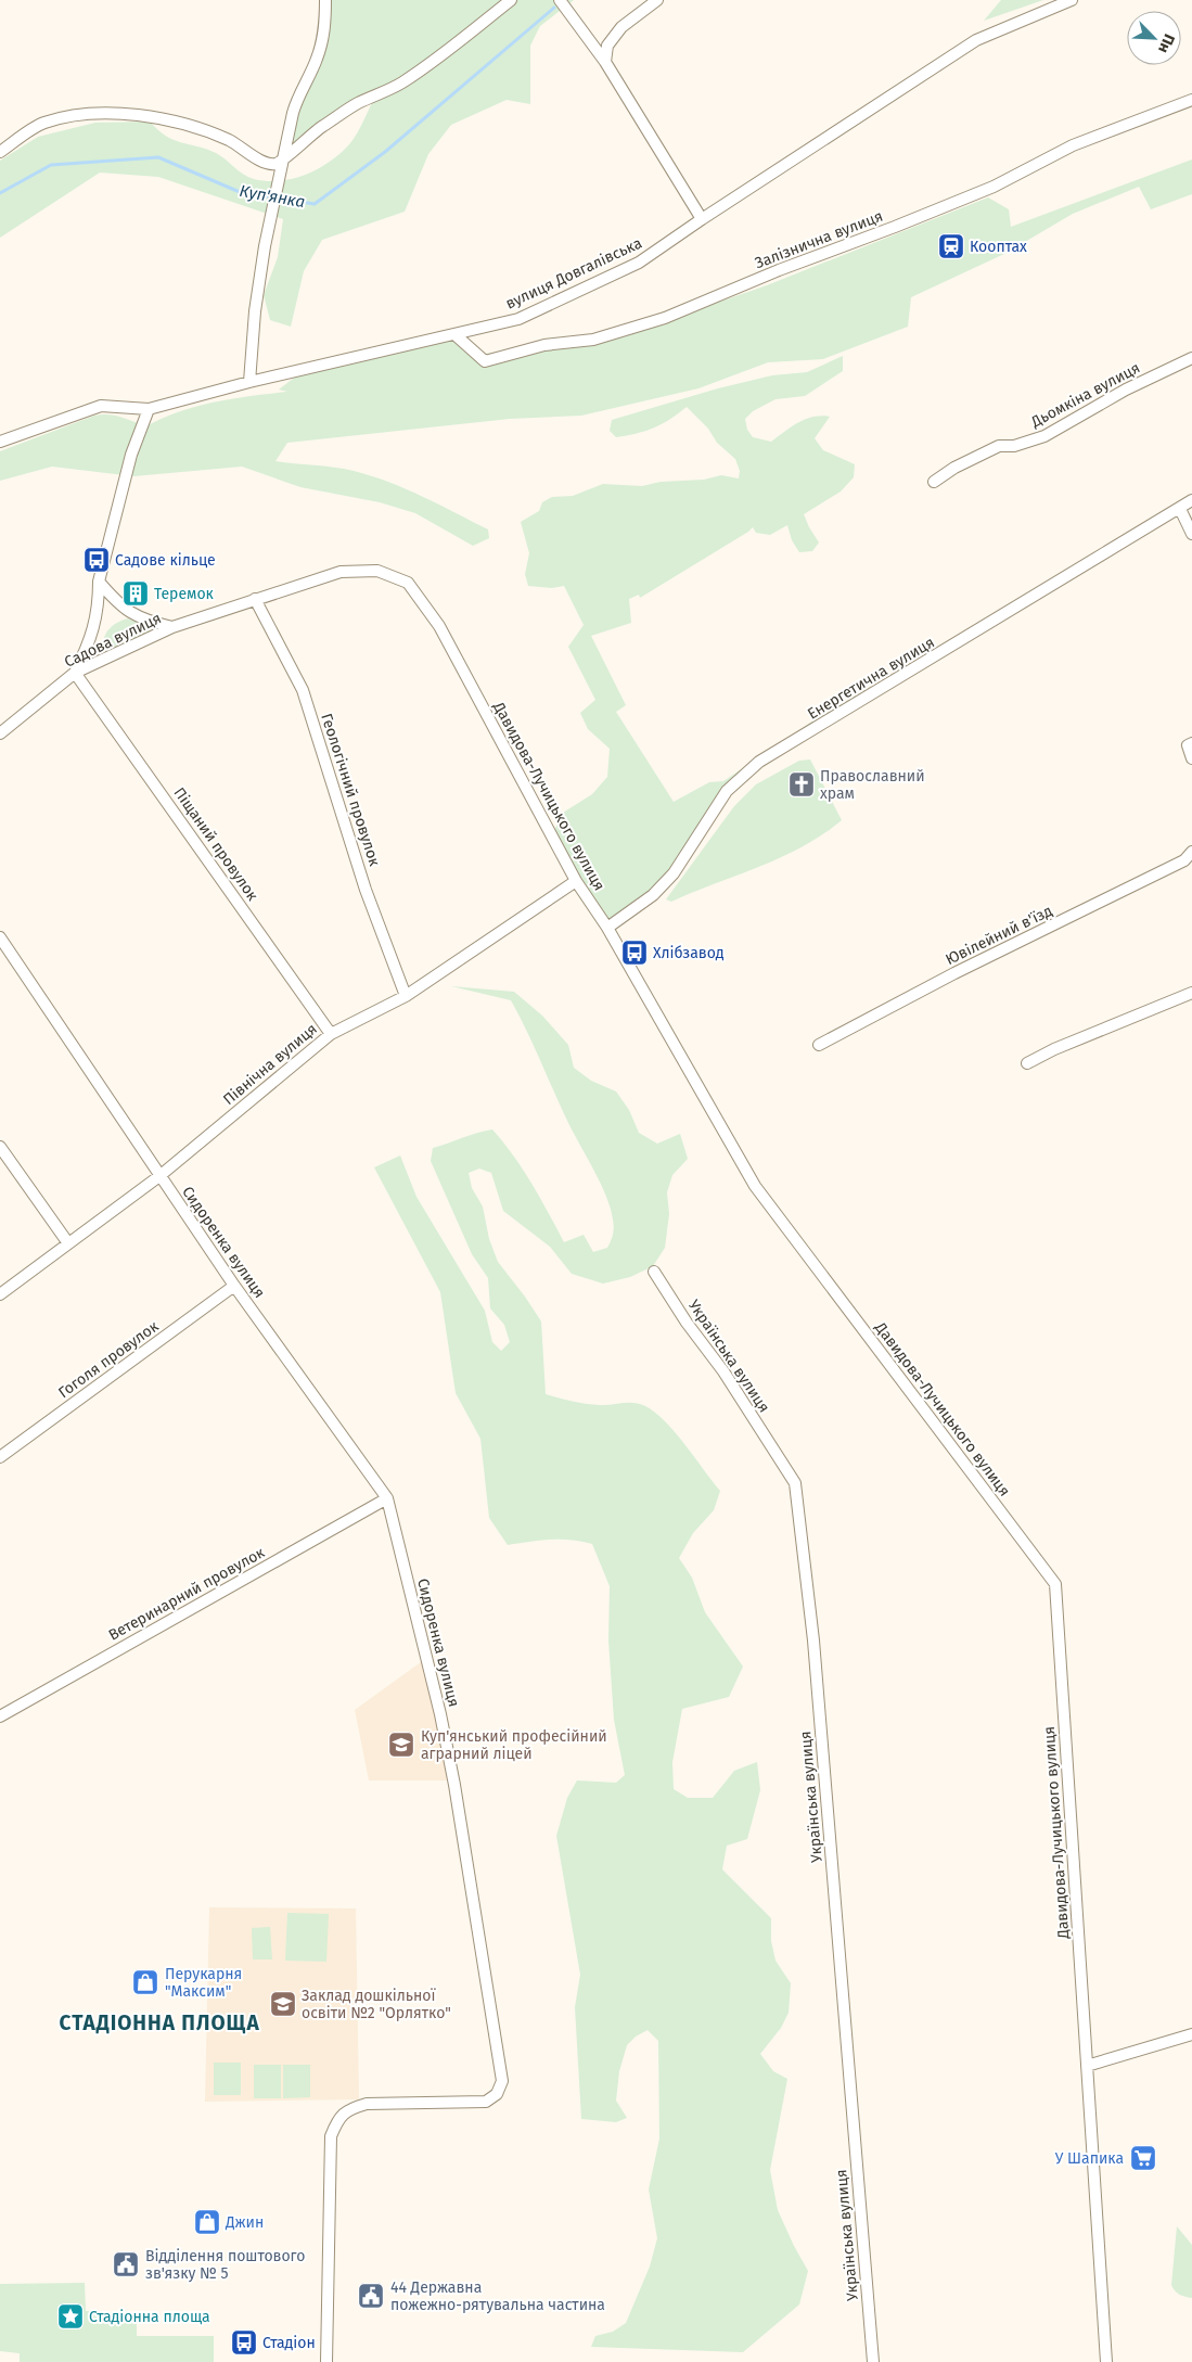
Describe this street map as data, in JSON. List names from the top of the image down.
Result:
{
  "streets": {
    "street": [
      "Залізнична вулиця",
      "вулиця Довгалівська",
      "Дьомкіна вулиця",
      "Садова вулиця",
      "Енергетична вулиця",
      "Геологічний провулок",
      "Давидова-Лучицького вулиця",
      "Піщаний провулок",
      "Ювілейний в'їзд",
      "Північна вулиця",
      "Сидоренка вулиця",
      "Українська вулиця",
      "Гоголя провулок",
      "Ветеринарний провулок"
    ]
  },
  "crossings": [
    ["Залізнична вулиця", "вулиця Довгалівська"],
    ["Садова вулиця", "Геологічний провулок"],
    ["Садова вулиця", "Давидова-Лучицького вулиця"],
    ["Садова вулиця", "Піщаний провулок"],
    ["Енергетична вулиця", "Давидова-Лучицького вулиця"],
    ["Геологічний провулок", "Північна вулиця"],
    ["Давидова-Лучицького вулиця", "Північна вулиця"],
    ["Піщаний провулок", "Північна вулиця"],
    ["Північна вулиця", "Сидоренка вулиця"],
    ["Сидоренка вулиця", "Гоголя провулок"],
    ["Сидоренка вулиця", "Ветеринарний провулок"]
  ],
  "districts": ["СТАДІОННА ПЛОЩА"],
  "water": ["Куп'янка"],
  "places": {
    "station": ["Кооптах"],
    "bus stop": ["Садове кільце", "Хлібзавод", "Стадіон"],
    "building": ["Теремок"],
    "church": ["Православний храм"],
    "school or university": ["Куп'янський професійний аграрний ліцей", "Заклад дошкільної освіти №2 \"Орлятко\""],
    "shop": ["Перукарня \"Максим\"", "Джин"],
    "supermarket": ["У Шапика"],
    "public building": ["Відділення поштового зв'язку № 5", "44 Державна пожежно-рятувальна частина"],
    "place": ["Стадіонна площа"]
  },
  "north": "bottom right"
}
